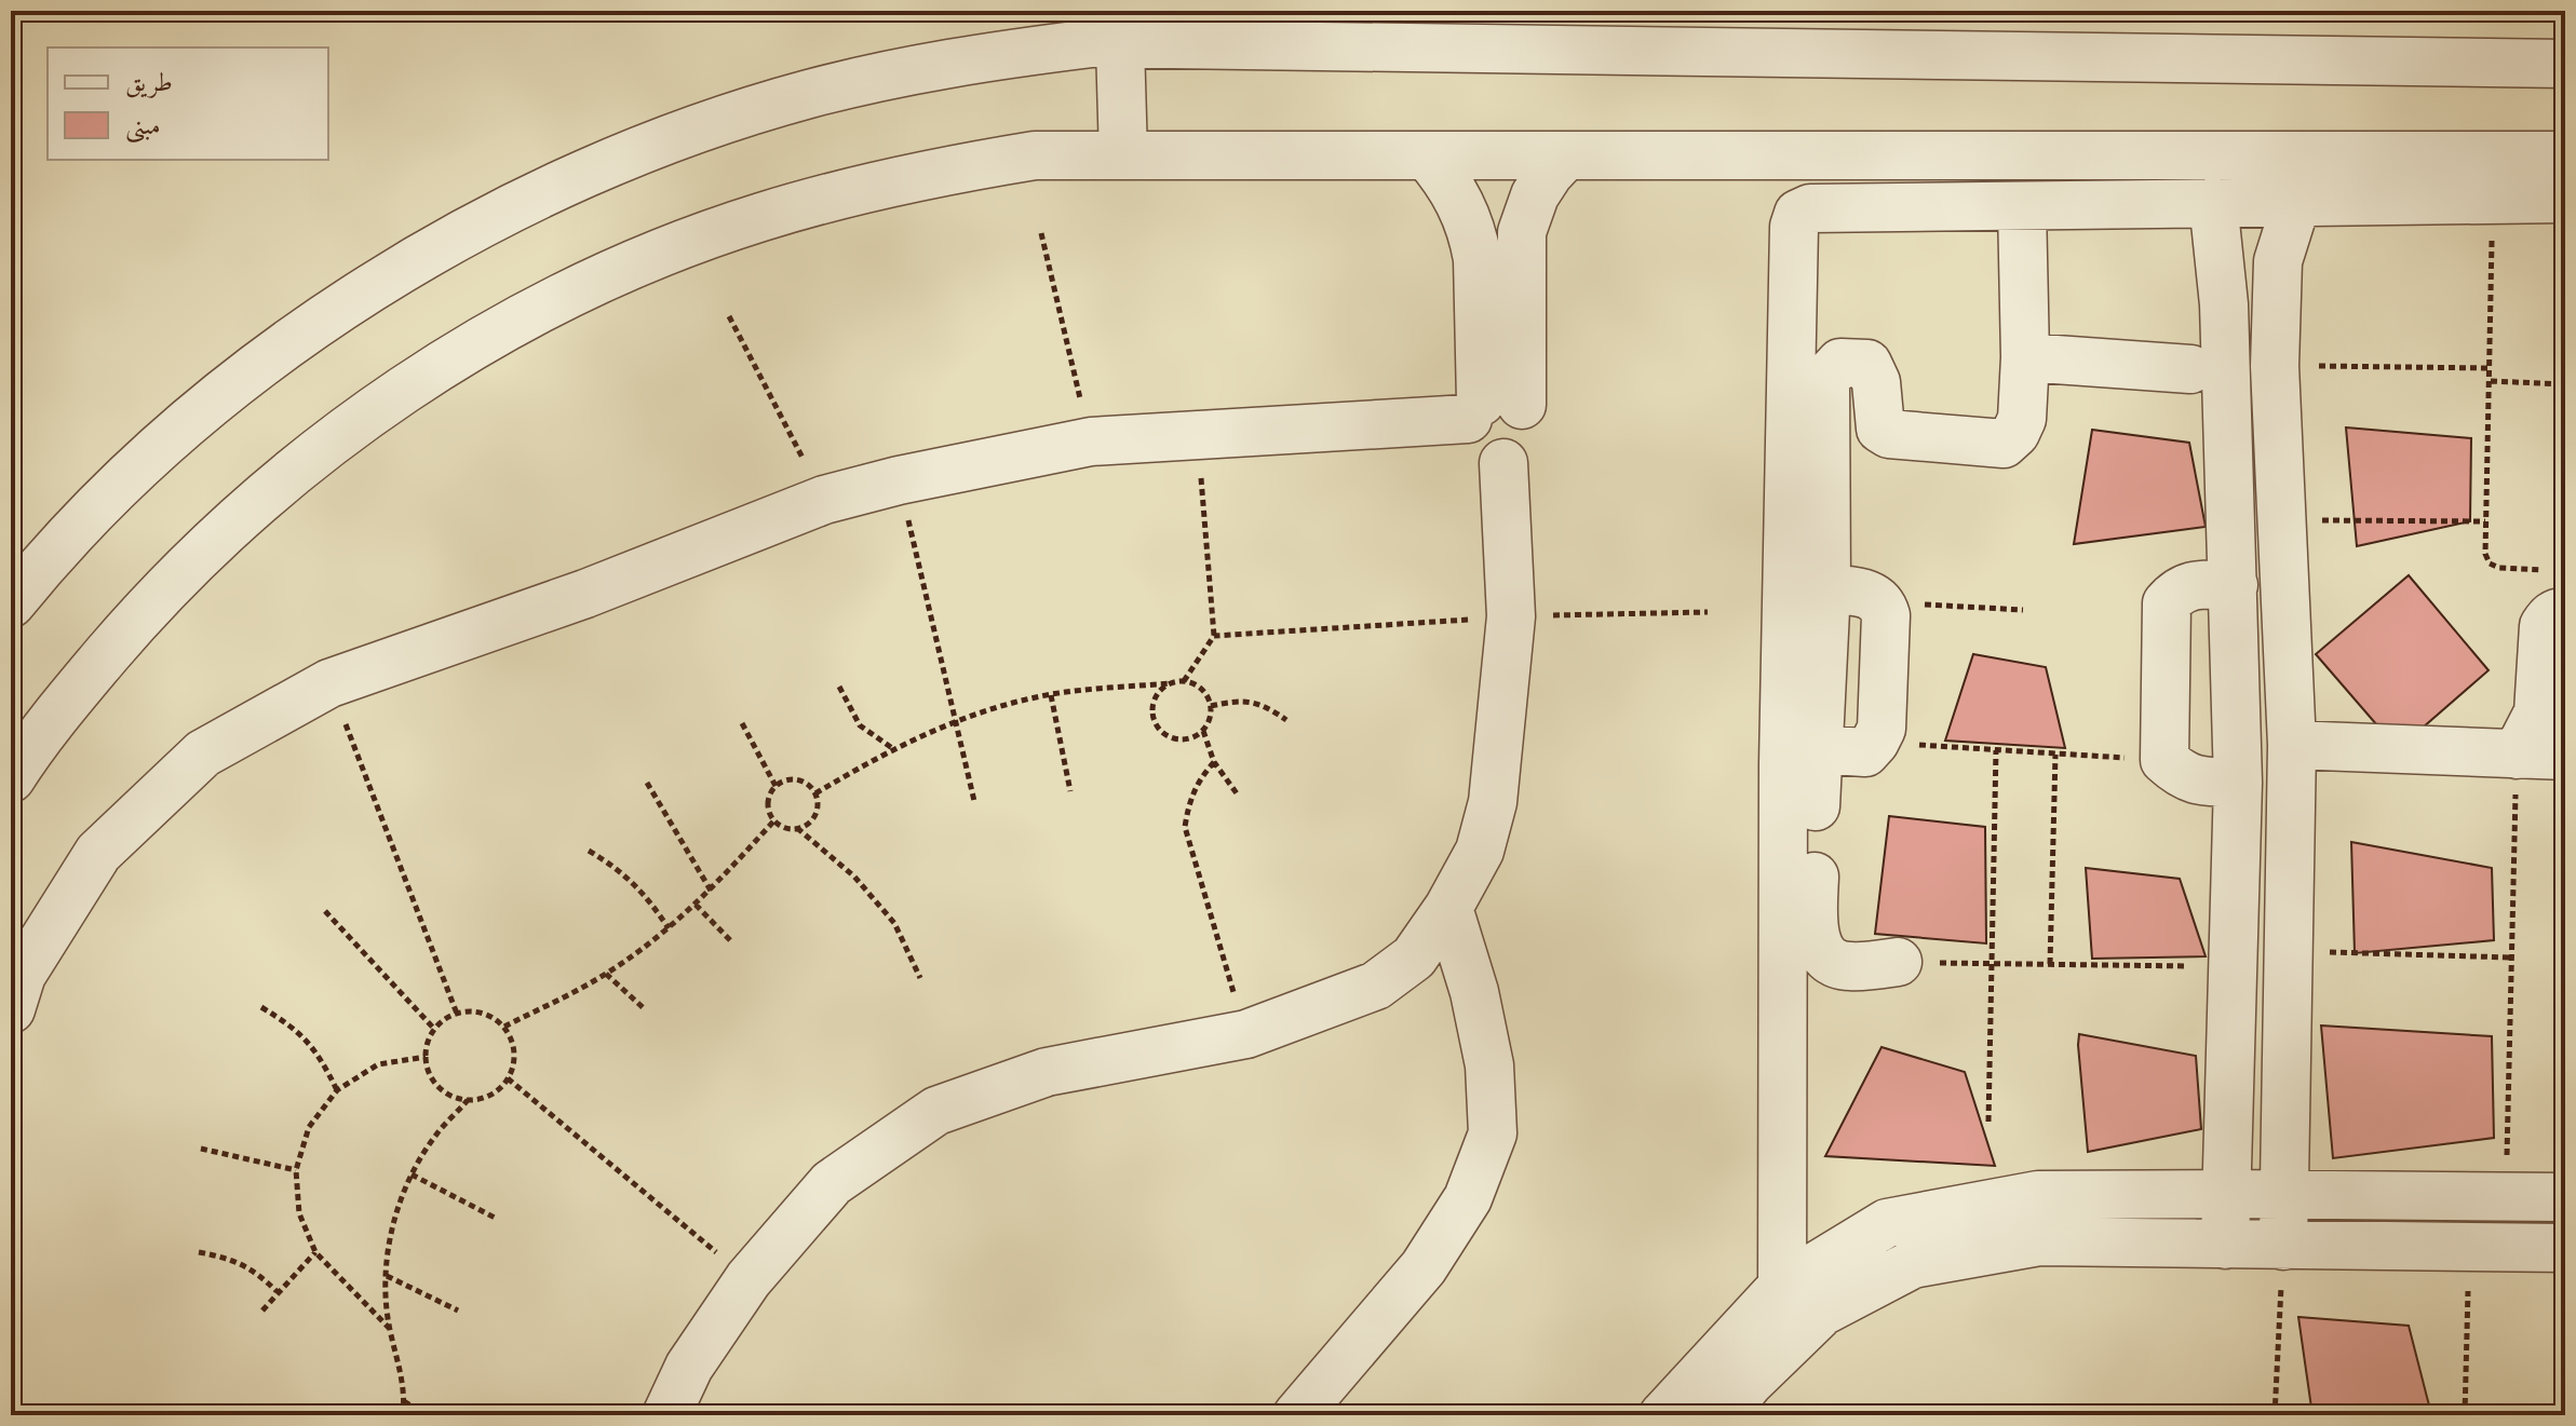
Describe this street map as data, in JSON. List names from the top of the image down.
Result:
{
  "legend": ["طريق", "مبنى"]
}
